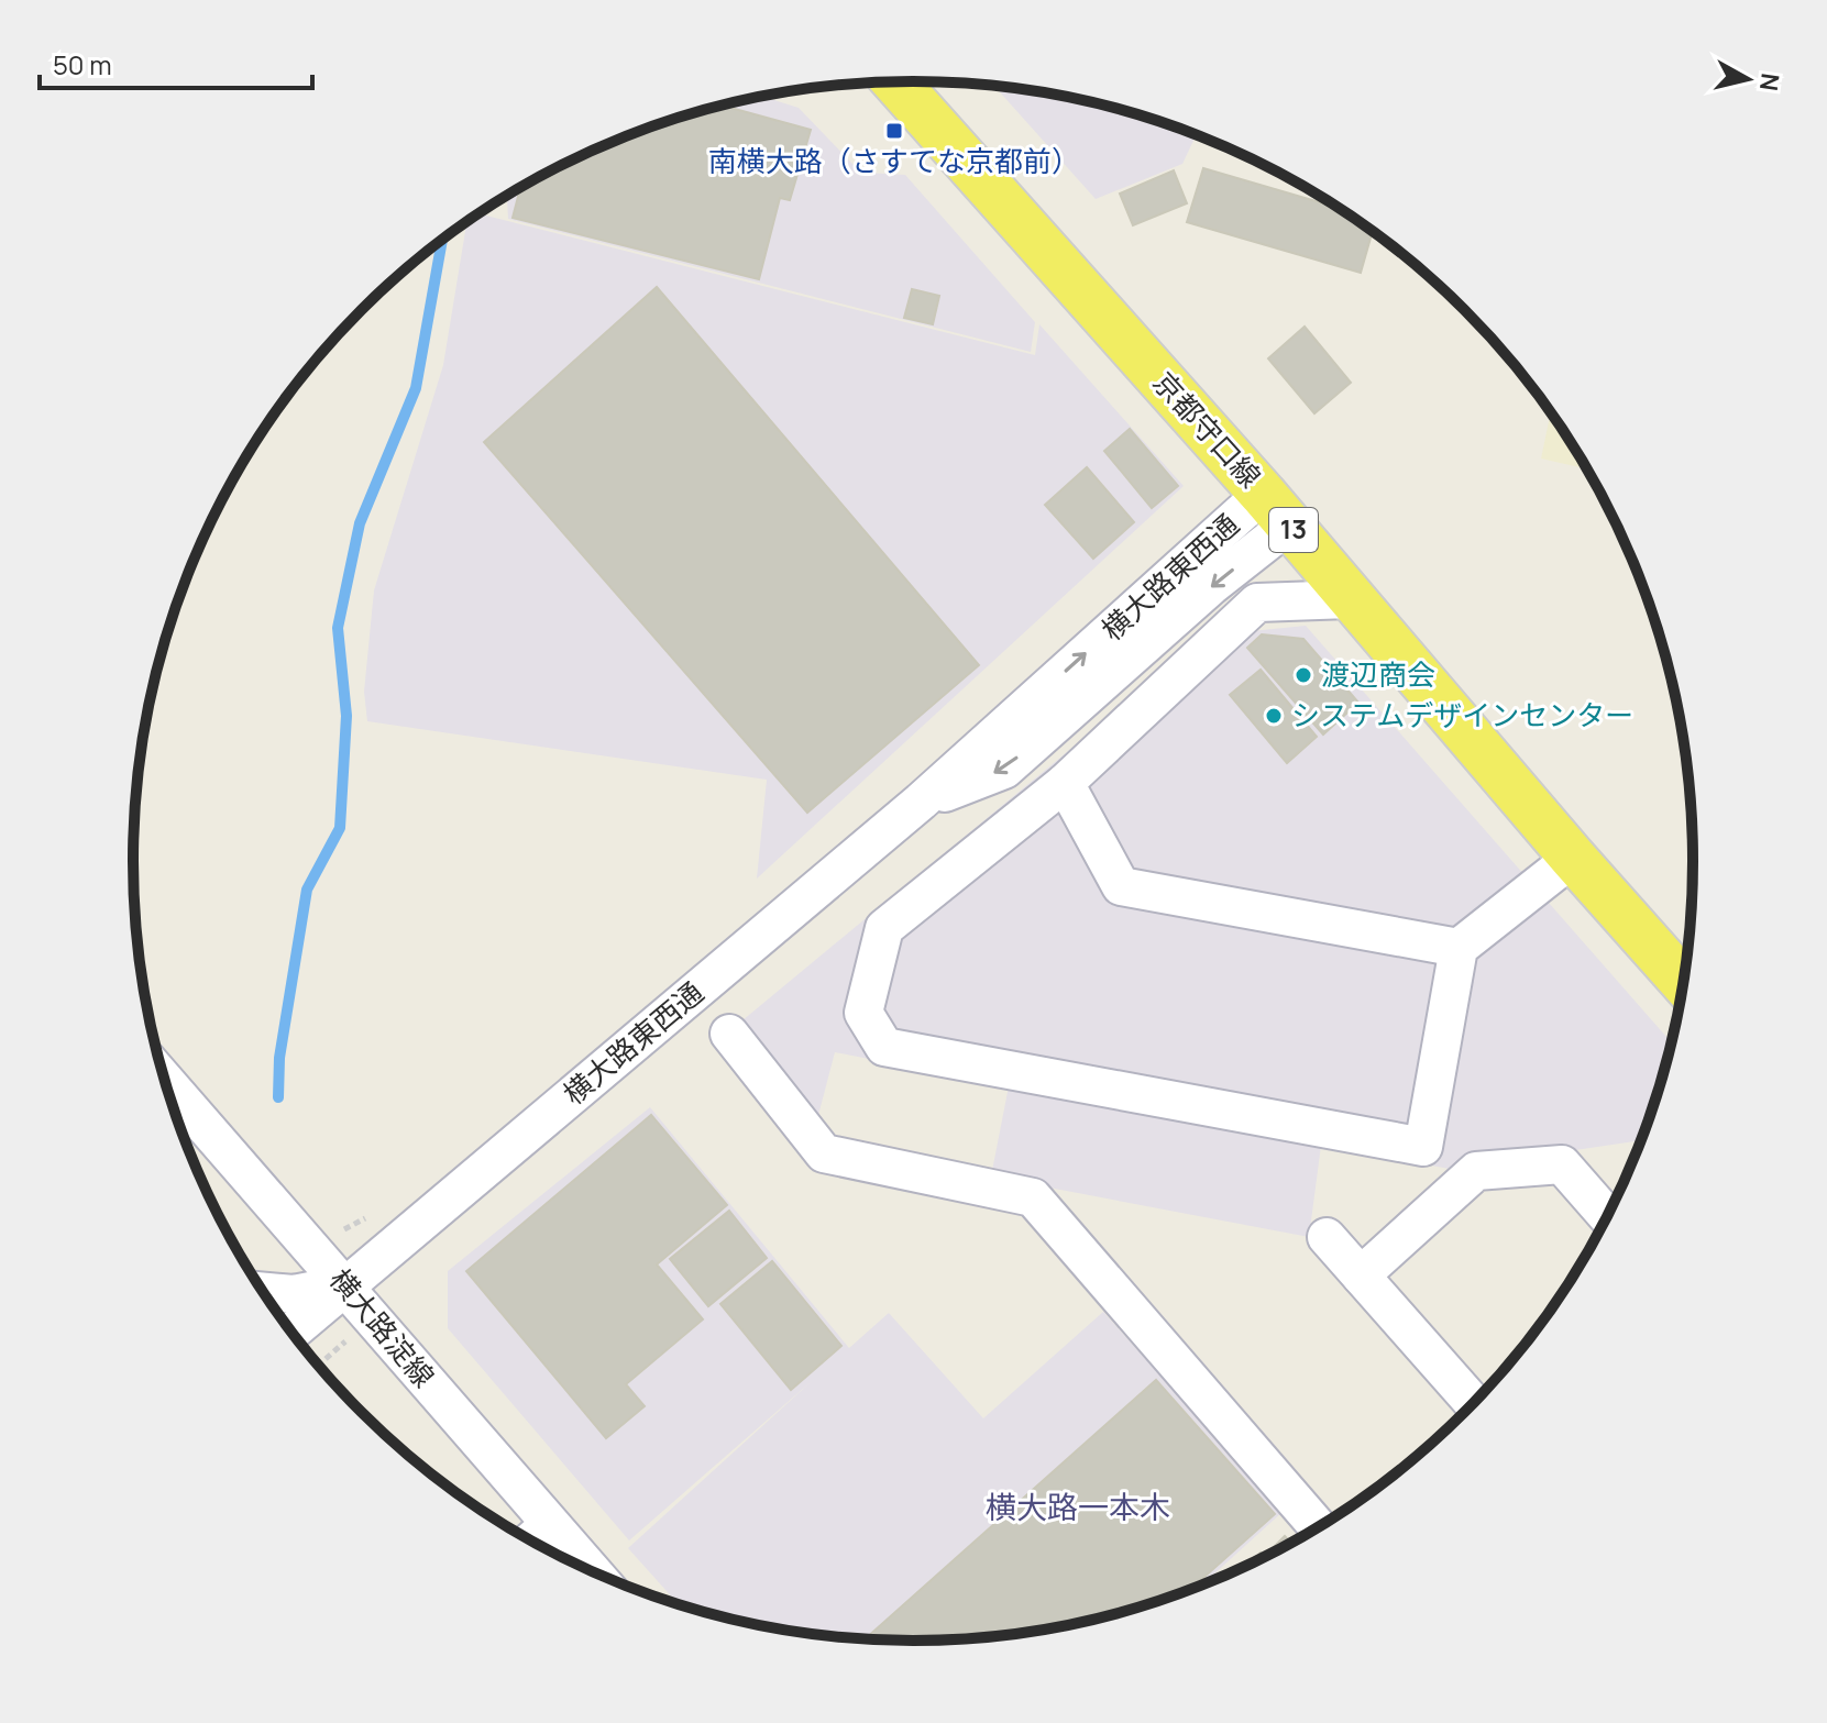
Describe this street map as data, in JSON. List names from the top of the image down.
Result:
{
  "streets": {
    "main road": ["京都守口線", "13"],
    "street": ["横大路東西通", "横大路淀線"]
  },
  "crossings": [
    ["京都守口線", "横大路東西通"],
    ["横大路東西通", "横大路淀線"]
  ],
  "districts": ["横大路一本木"],
  "places": {
    "transit": ["南横大路（さすてな京都前）"],
    "other": ["渡辺商会", "システムデザインセンター"]
  },
  "scale_bar": "50 m",
  "north": "right"
}
